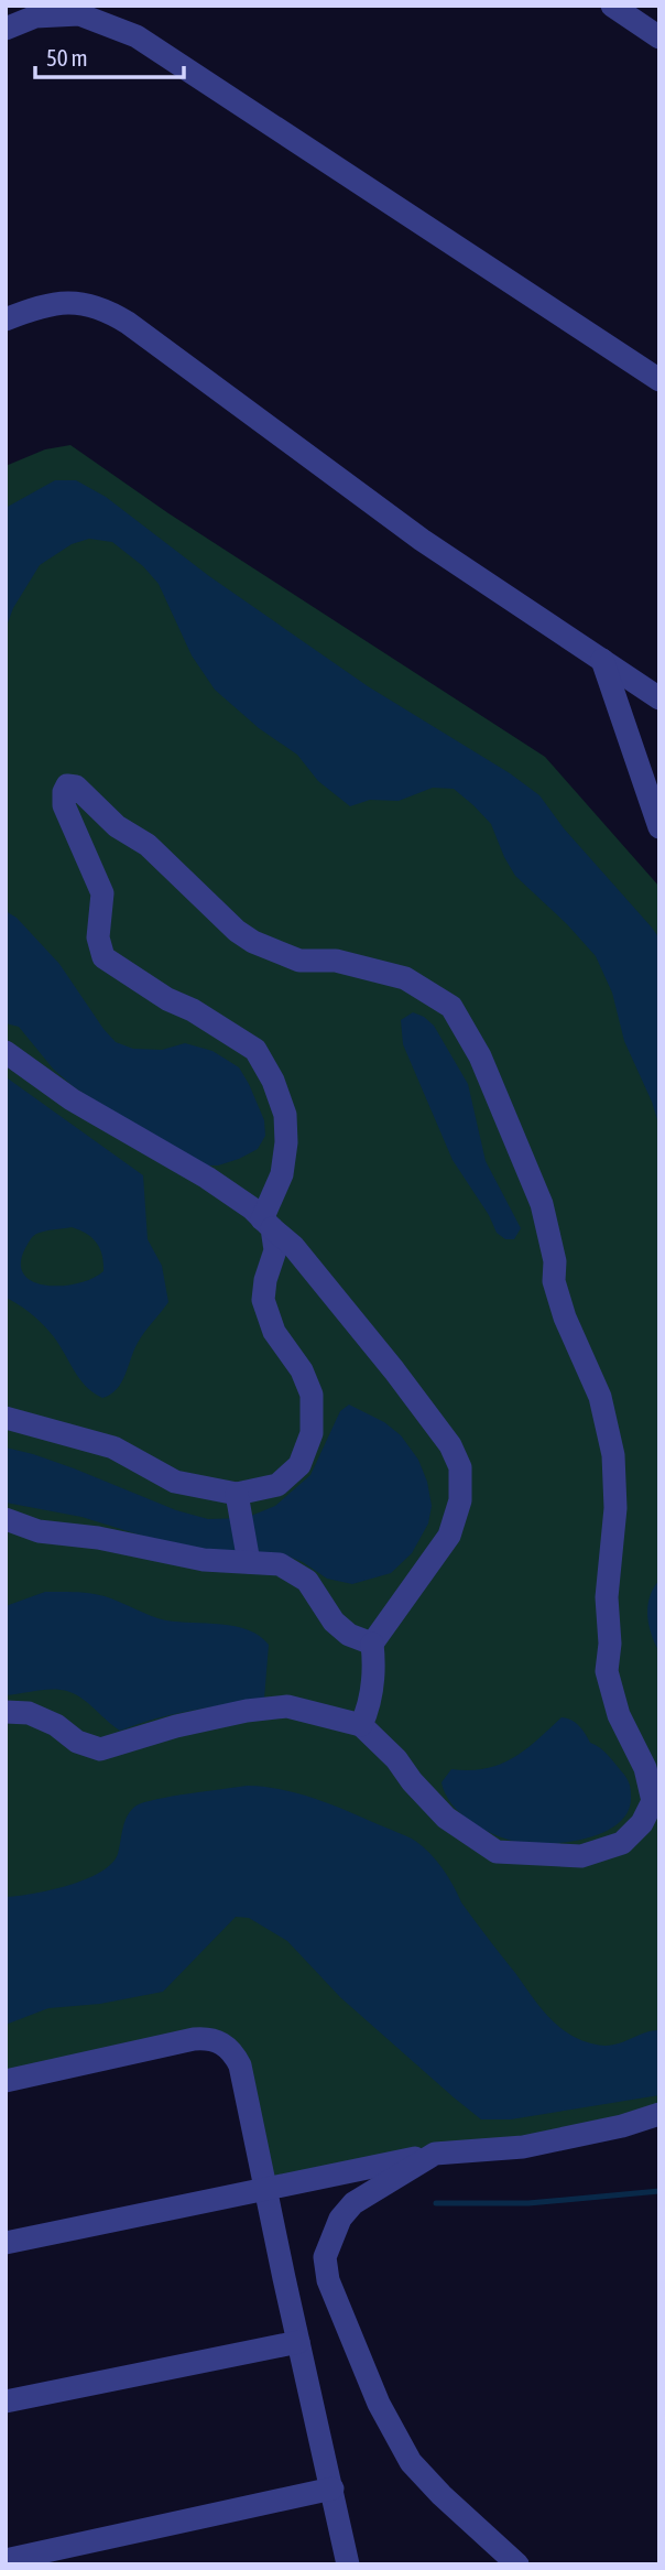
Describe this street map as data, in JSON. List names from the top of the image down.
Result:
{
  "scale_bar": "50 m"
}
